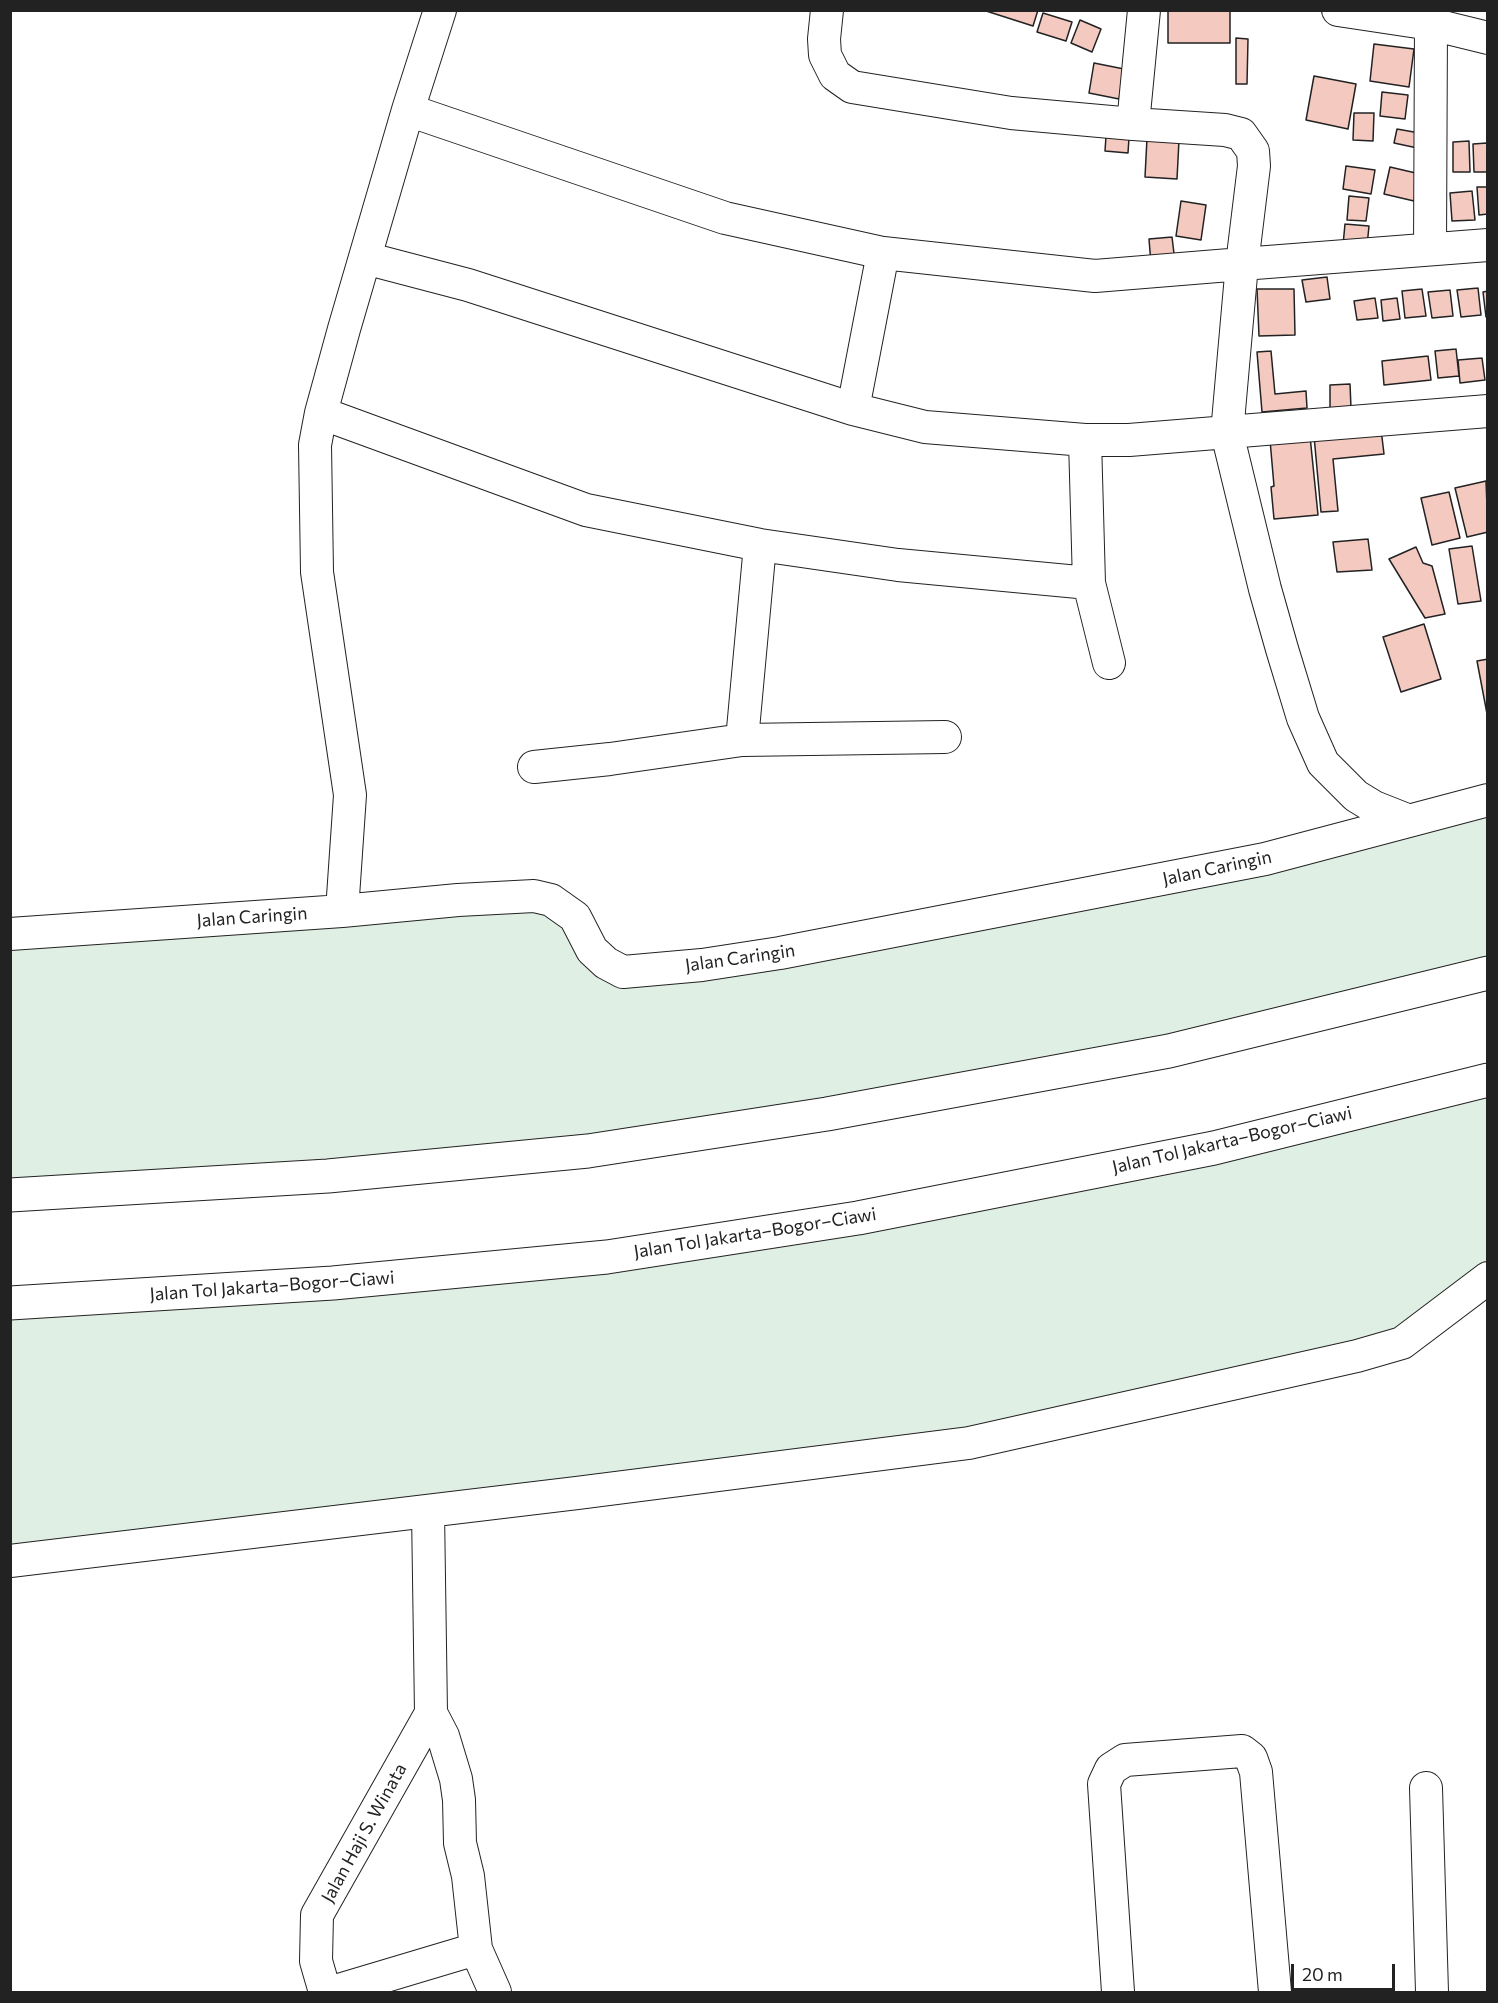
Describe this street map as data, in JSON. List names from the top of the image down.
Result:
{
  "streets": {
    "highway": ["Jalan Tol Jakarta–Bogor–Ciawi"],
    "street": ["Jalan Caringin", "Jalan Haji S. Winata"]
  },
  "scale_bar": "20 m"
}
